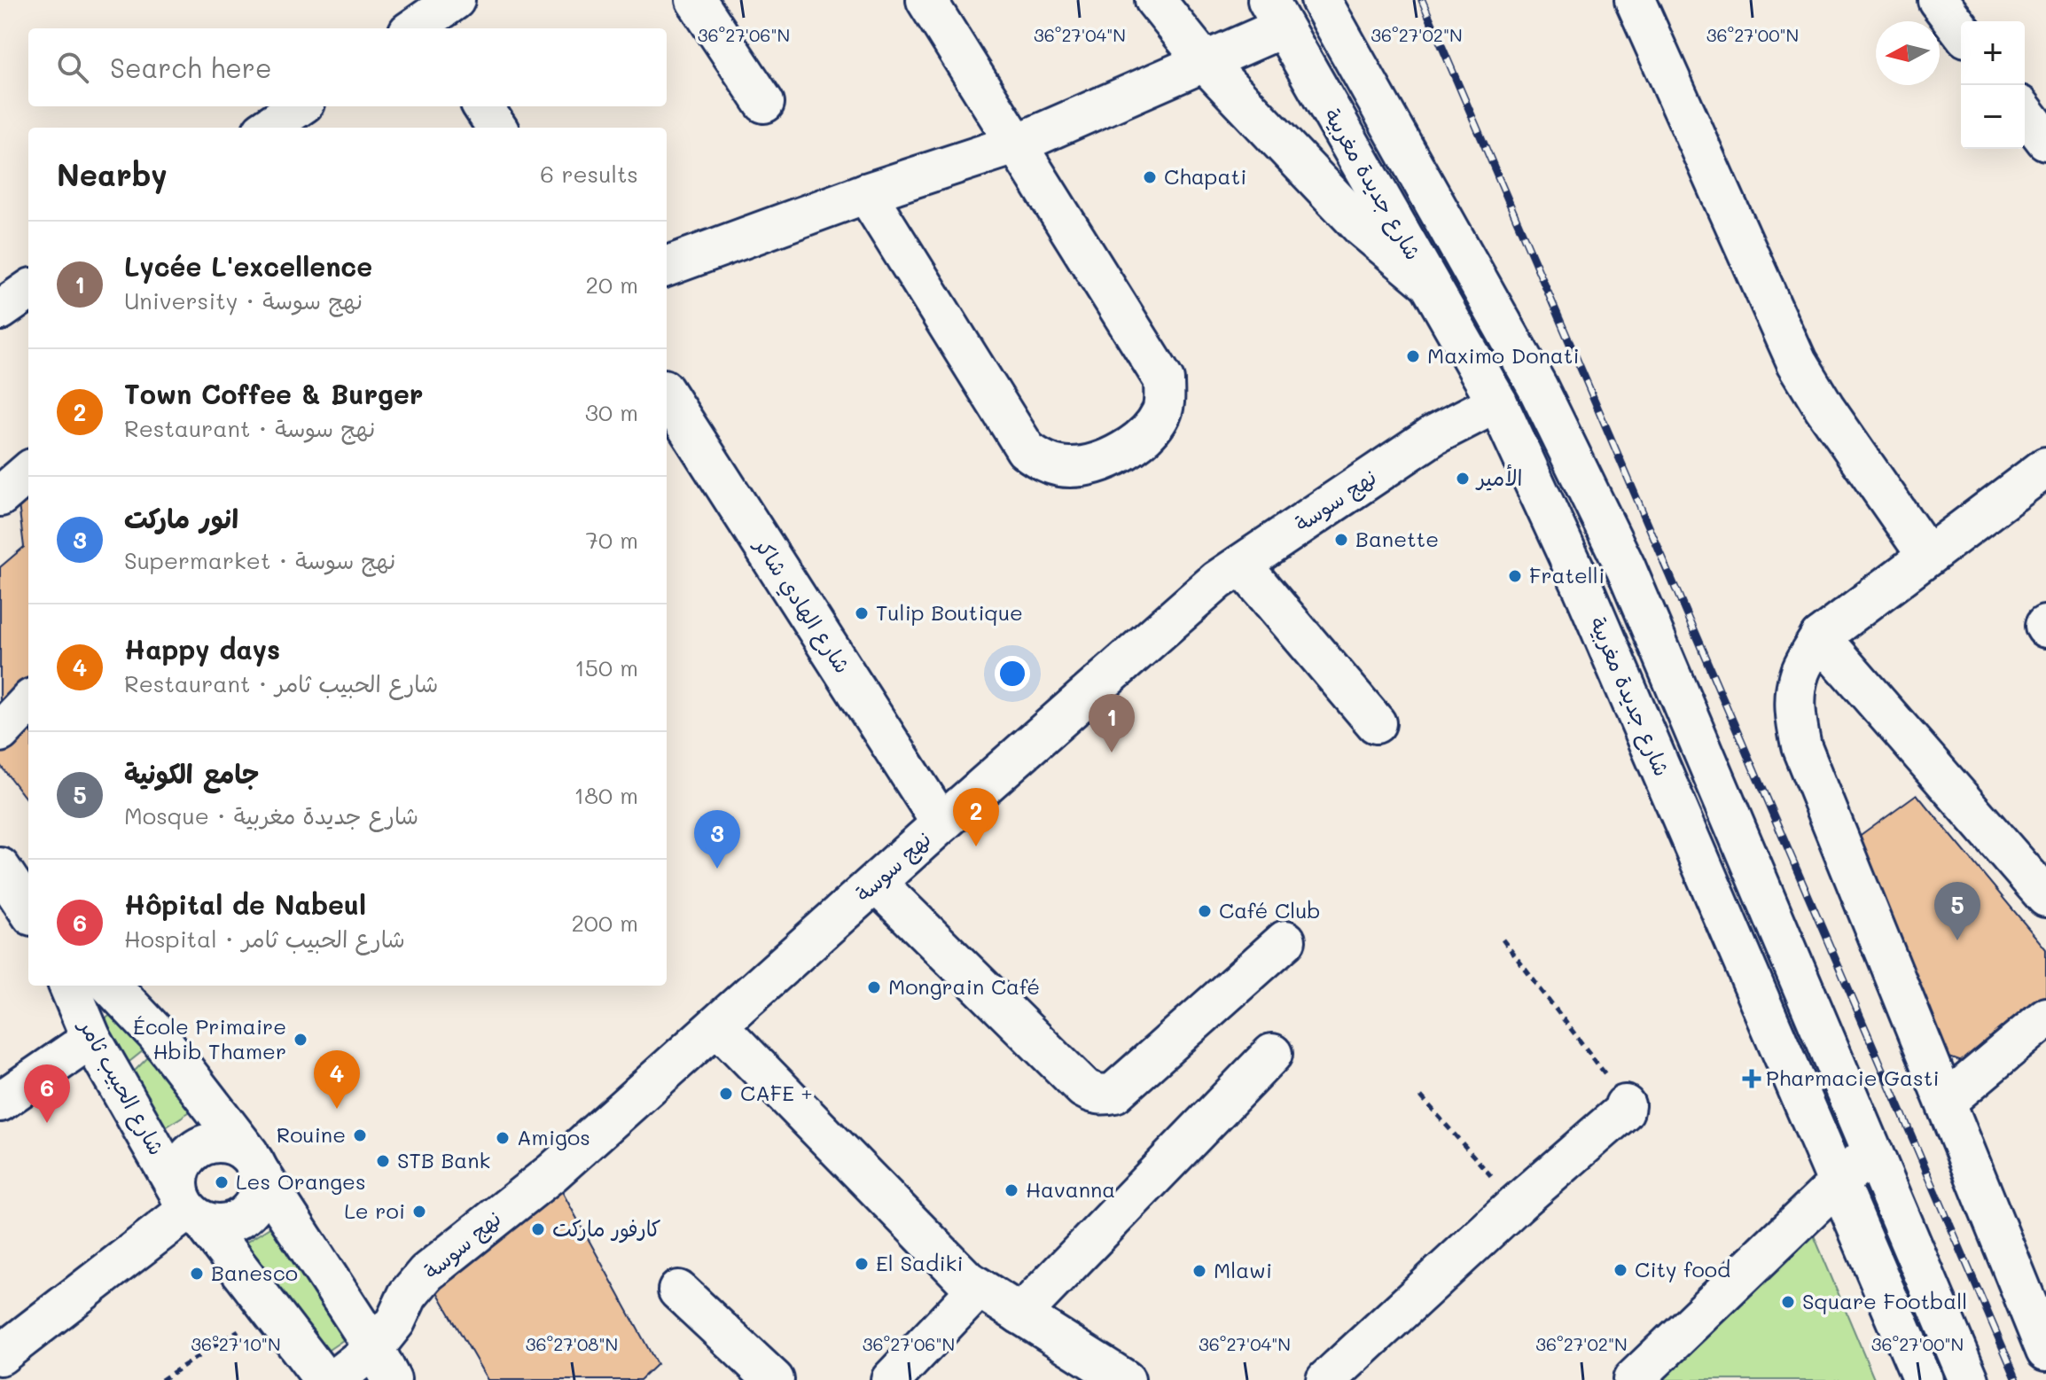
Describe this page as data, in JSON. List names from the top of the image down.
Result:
{
  "streets": {
    "street": [
      "شارع جديدة مغربية",
      "نهج سوسة",
      "شارع الهادي شاكر",
      "شارع الحبيب ثامر"
    ]
  },
  "crossings": [
    ["شارع جديدة مغربية", "نهج سوسة"],
    ["نهج سوسة", "شارع الهادي شاكر"],
    ["نهج سوسة", "شارع الحبيب ثامر"]
  ],
  "places": {
    "other": [
      "Chapati",
      "Maximo Donati",
      "الأمير",
      "Banette",
      "Fratelli",
      "Tulip Boutique",
      "Café Club",
      "Mongrain Café",
      "École Primaire Hbib Thamer",
      "CAFE +",
      "Rouine",
      "Amigos",
      "STB Bank",
      "Les Oranges",
      "Havanna",
      "Le roi",
      "كارفور ماركت",
      "El Sadiki",
      "City food",
      "Mlawi",
      "Banesco",
      "Square Football"
    ],
    "health": ["Pharmacie Gasti"]
  },
  "north": "left",
  "page": {
    "map_buttons": ["+", "−"],
    "search": "Search here",
    "heading": ["Nearby", "6 results"],
    "list": [
      {
        "mark": "1",
        "name": "Lycée L'excellence",
        "note": "University · نهج سوسة",
        "value": "20 m"
      },
      {
        "mark": "2",
        "name": "Town Coffee & Burger",
        "note": "Restaurant · نهج سوسة",
        "value": "30 m"
      },
      {
        "mark": "3",
        "name": "انور ماركت",
        "note": "Supermarket · نهج سوسة",
        "value": "70 m"
      },
      {
        "mark": "4",
        "name": "Happy days",
        "note": "Restaurant · شارع الحبيب ثامر",
        "value": "150 m"
      },
      {
        "mark": "5",
        "name": "جامع الكونية",
        "note": "Mosque · شارع جديدة مغربية",
        "value": "180 m"
      },
      {
        "mark": "6",
        "name": "Hôpital de Nabeul",
        "note": "Hospital · شارع الحبيب ثامر",
        "value": "200 m"
      }
    ],
    "pins": [
      "1",
      "2",
      "3",
      "5",
      "4",
      "6"
    ]
  },
  "coordinates": [
    "36°27'06\"N",
    "36°27'04\"N",
    "36°27'02\"N",
    "36°27'00\"N",
    "36°27'10\"N",
    "36°27'08\"N"
  ]
}
